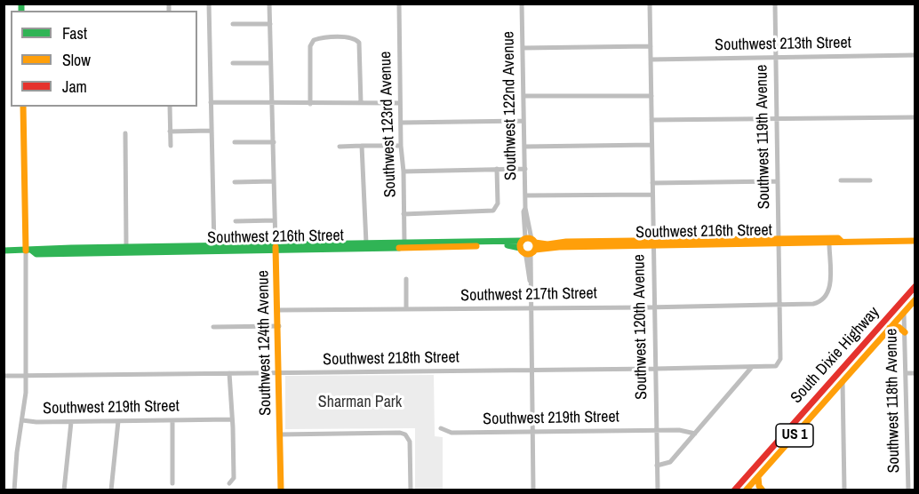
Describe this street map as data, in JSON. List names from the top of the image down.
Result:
{
  "streets": {
    "main road": [
      "Southwest 216th Street",
      "Southwest 124th Avenue",
      "South Dixie Highway",
      "US 1"
    ],
    "street": [
      "Southwest 213th Street",
      "Southwest 122nd Avenue",
      "Southwest 123rd Avenue",
      "Southwest 119th Avenue",
      "Southwest 217th Street",
      "Southwest 120th Avenue",
      "Southwest 218th Street",
      "Southwest 118th Avenue",
      "Southwest 219th Street"
    ]
  },
  "crossings": [
    ["Southwest 213th Street", "Southwest 119th Avenue"],
    ["Southwest 213th Street", "Southwest 120th Avenue"],
    ["Southwest 122nd Avenue", "Southwest 216th Street"],
    ["Southwest 123rd Avenue", "Southwest 216th Street"],
    ["Southwest 119th Avenue", "Southwest 216th Street"],
    ["Southwest 119th Avenue", "Southwest 217th Street"],
    ["Southwest 119th Avenue", "Southwest 218th Street"],
    ["Southwest 216th Street", "Southwest 217th Street"],
    ["Southwest 216th Street", "Southwest 120th Avenue"],
    ["Southwest 216th Street", "Southwest 124th Avenue"],
    ["Southwest 217th Street", "Southwest 120th Avenue"],
    ["Southwest 217th Street", "Southwest 124th Avenue"],
    ["Southwest 120th Avenue", "Southwest 218th Street"],
    ["Southwest 120th Avenue", "Southwest 219th Street"],
    ["Southwest 124th Avenue", "Southwest 218th Street"],
    ["South Dixie Highway", "Southwest 118th Avenue"]
  ],
  "parks": ["Sharman Park"],
  "legend": ["Fast", "Slow", "Jam"]
}
